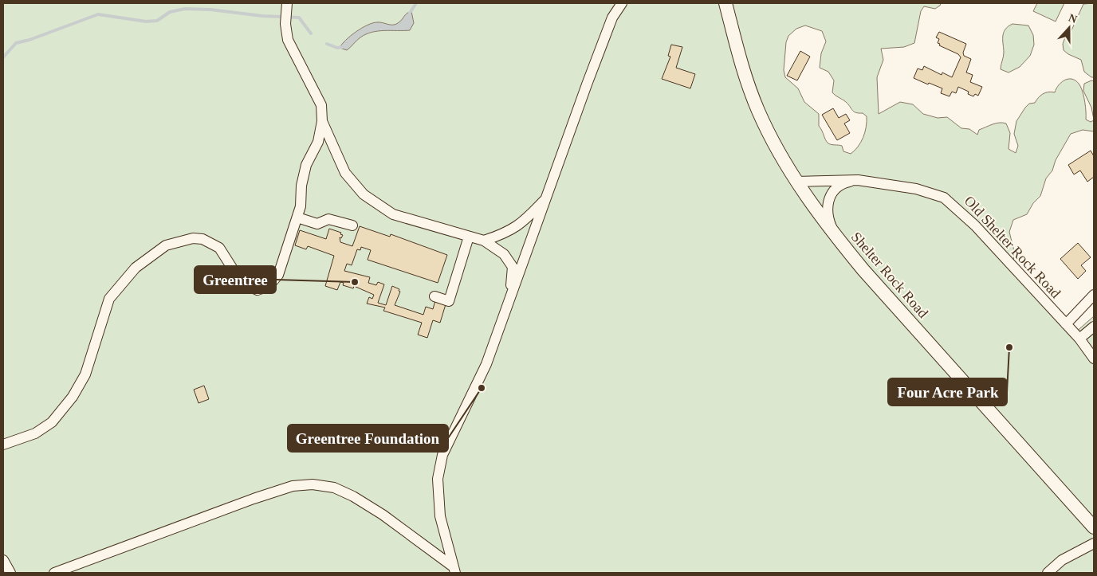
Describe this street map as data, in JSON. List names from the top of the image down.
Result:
{
  "streets": {
    "main road": ["Shelter Rock Road"],
    "street": ["Old Shelter Rock Road"]
  },
  "crossings": [
    ["Old Shelter Rock Road", "Shelter Rock Road"]
  ],
  "places": ["Greentree", "Four Acre Park", "Greentree Foundation"],
  "north": "top"
}
